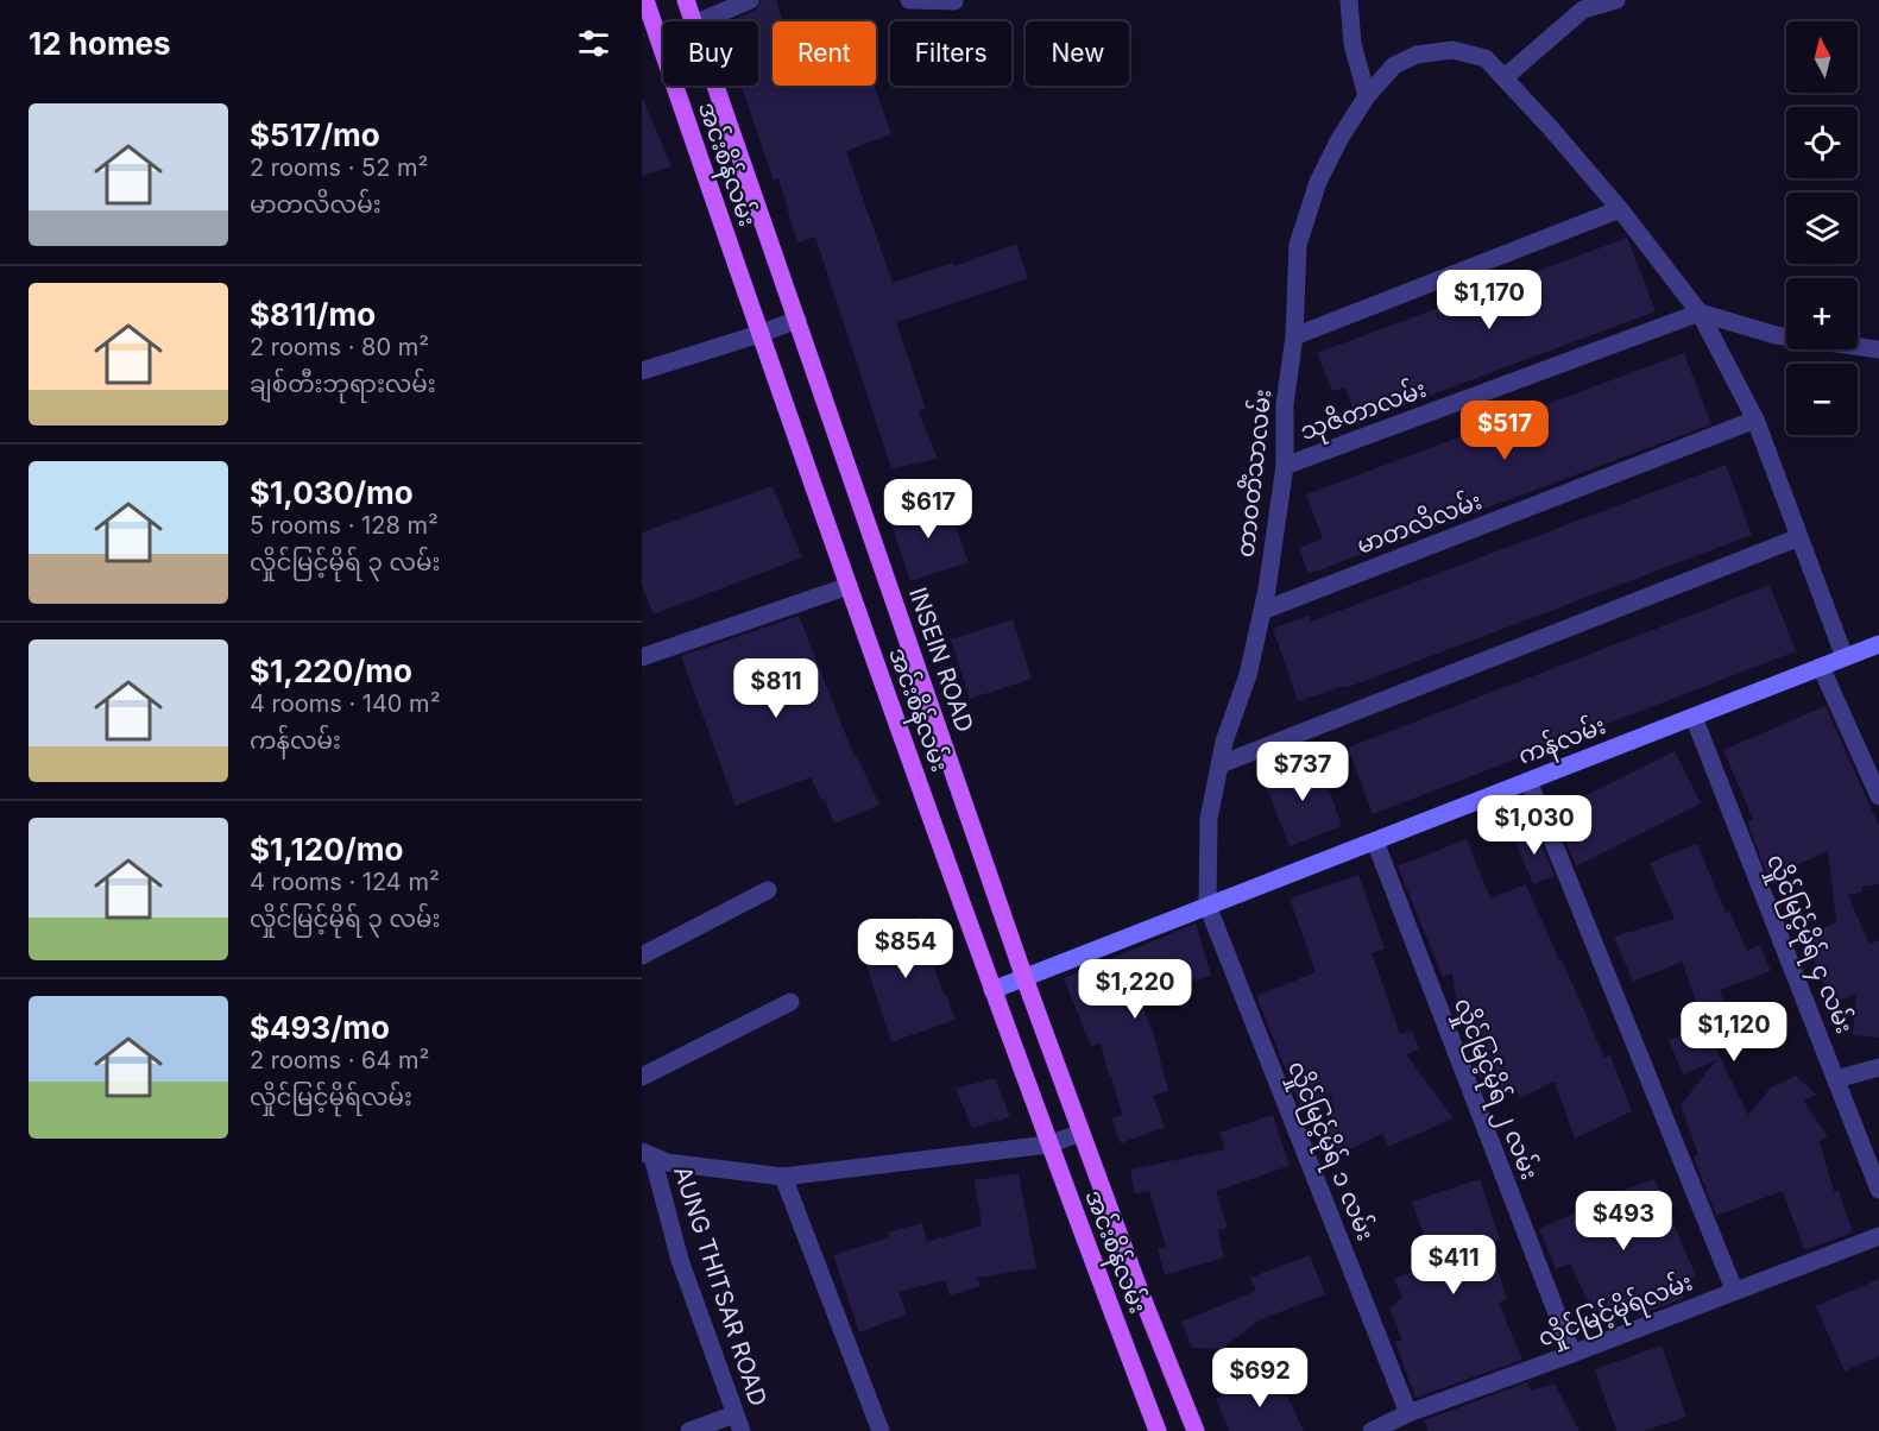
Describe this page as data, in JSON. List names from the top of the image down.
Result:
{
  "streets": {
    "main road": ["အင်းစိန်လမ်း", "INSEIN ROAD", "ကန်လမ်း"],
    "street": [
      "သုဇိတာလမ်း",
      "တာဝတိံသာလမ်း",
      "မာတလိလမ်း",
      "လှိုင်မြင့်မိုရ် ၄ လမ်း",
      "လှိုင်မြင့်မိုရ် ၂ လမ်း",
      "လှိုင်မြင့်မိုရ် ၁ လမ်း",
      "AUNG THITSAR ROAD",
      "လှိုင်မြင့်မိုရ်လမ်း"
    ]
  },
  "crossings": [
    ["အင်းစိန်လမ်း", "INSEIN ROAD"],
    ["အင်းစိန်လမ်း", "ကန်လမ်း"],
    ["သုဇိတာလမ်း", "တာဝတိံသာလမ်း"],
    ["တာဝတိံသာလမ်း", "မာတလိလမ်း"],
    ["တာဝတိံသာလမ်း", "ကန်လမ်း"],
    ["တာဝတိံသာလမ်း", "လှိုင်မြင့်မိုရ် ၁ လမ်း"],
    ["INSEIN ROAD", "ကန်လမ်း"],
    ["ကန်လမ်း", "လှိုင်မြင့်မိုရ် ၄ လမ်း"],
    ["ကန်လမ်း", "လှိုင်မြင့်မိုရ် ၂ လမ်း"],
    ["ကန်လမ်း", "လှိုင်မြင့်မိုရ် ၁ လမ်း"],
    ["လှိုင်မြင့်မိုရ် ၂ လမ်း", "လှိုင်မြင့်မိုရ်လမ်း"],
    ["လှိုင်မြင့်မိုရ် ၁ လမ်း", "လှိုင်မြင့်မိုရ်လမ်း"]
  ],
  "north": "top",
  "page": {
    "heading": "12 homes",
    "map_buttons": ["+", "−"],
    "chip": [
      "Buy",
      "Rent",
      "Filters",
      "New"
    ],
    "list": [
      {
        "name": "$517/mo",
        "note": "2 rooms · 52 m² · မာတလိလမ်း"
      },
      {
        "name": "$811/mo",
        "note": "2 rooms · 80 m² · ချစ်တီးဘုရားလမ်း"
      },
      {
        "name": "$1,030/mo",
        "note": "5 rooms · 128 m² · လှိုင်မြင့်မိုရ် ၃ လမ်း"
      },
      {
        "name": "$1,220/mo",
        "note": "4 rooms · 140 m² · ကန်လမ်း"
      },
      {
        "name": "$1,120/mo",
        "note": "4 rooms · 124 m² · လှိုင်မြင့်မိုရ် ၃ လမ်း"
      },
      {
        "name": "$493/mo",
        "note": "2 rooms · 64 m² · လှိုင်မြင့်မိုရ်လမ်း"
      }
    ],
    "price": [
      "$1,170",
      "$517",
      "$617",
      "$811",
      "$737",
      "$1,030",
      "$854",
      "$1,220",
      "$1,120",
      "$493",
      "$411",
      "$692"
    ]
  }
}
